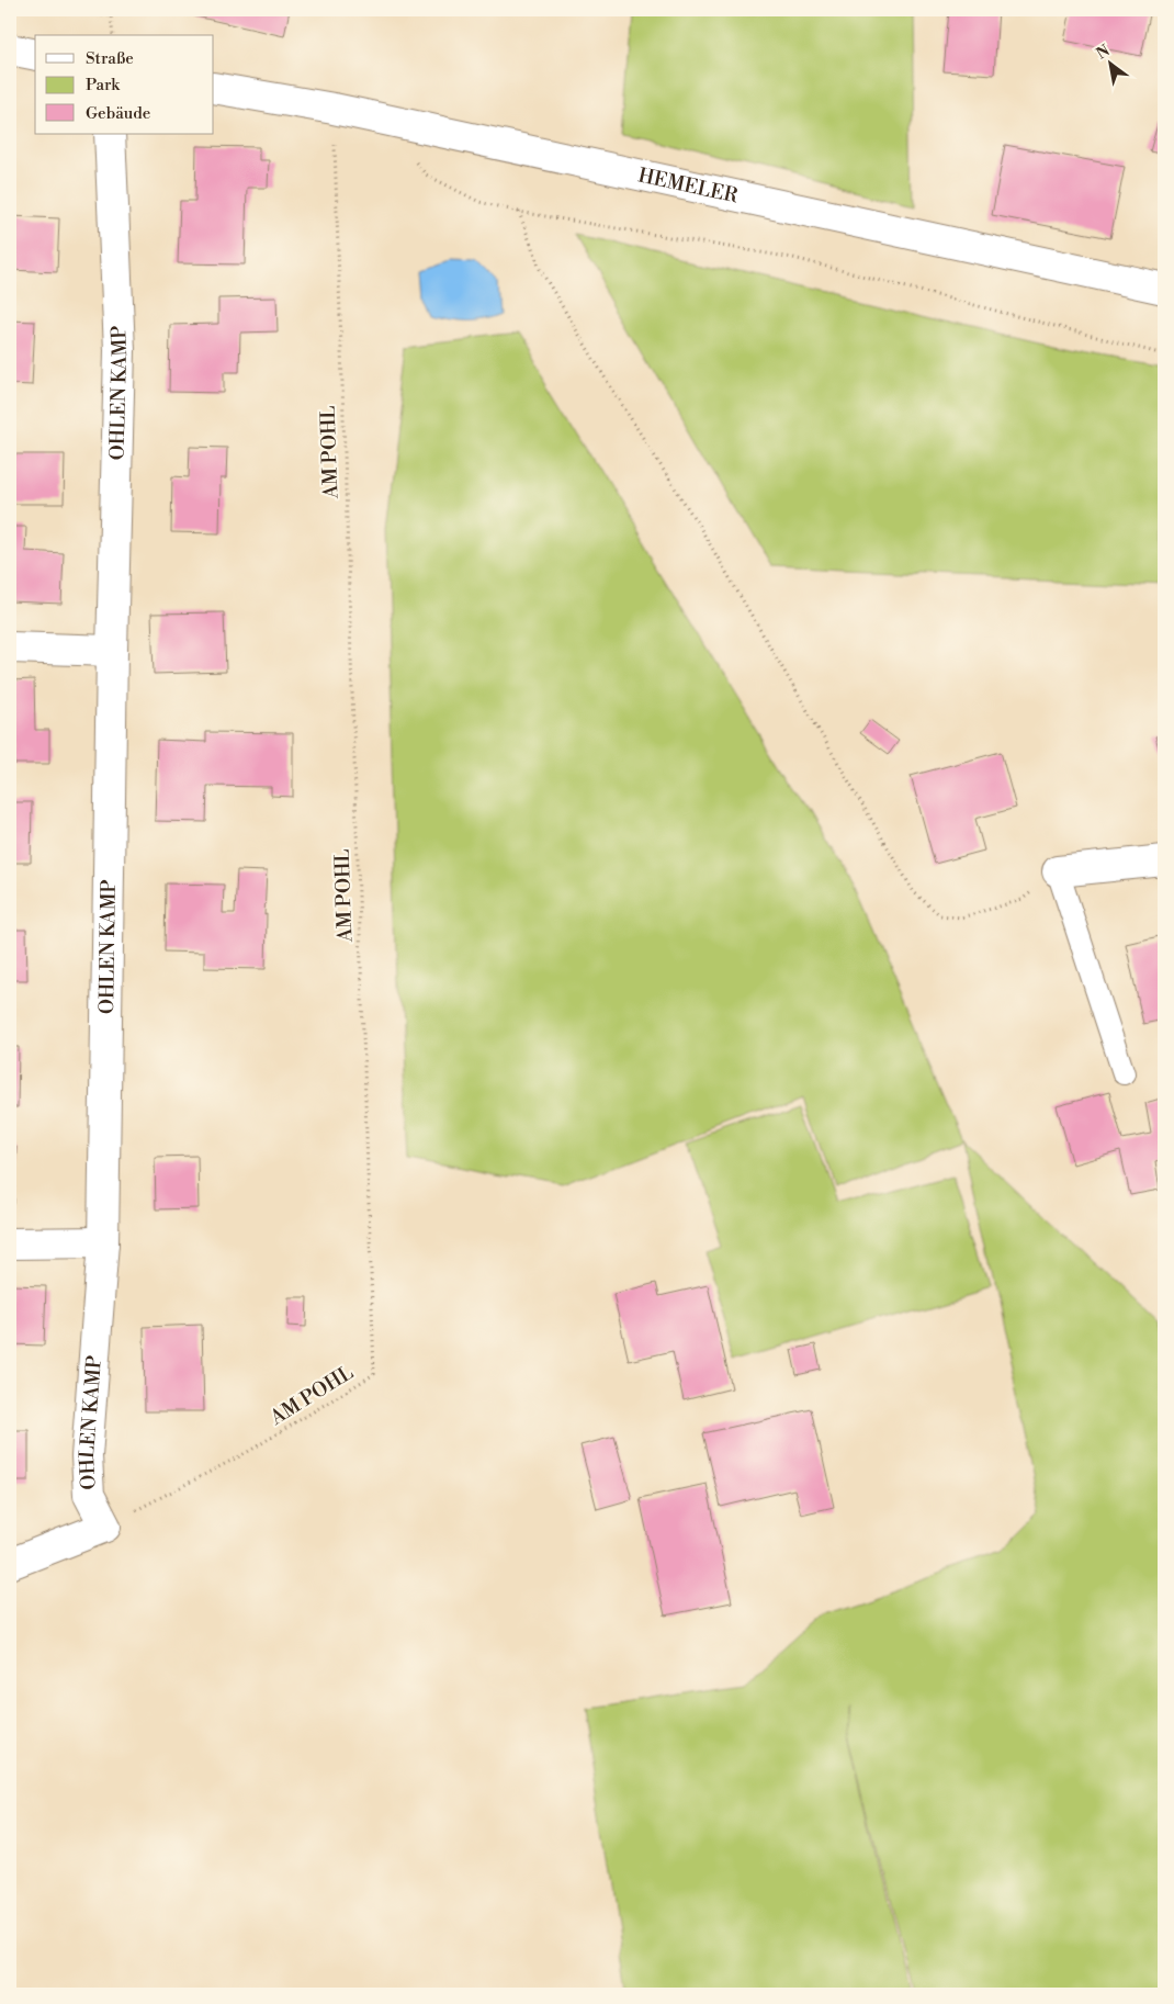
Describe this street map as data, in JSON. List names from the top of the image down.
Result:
{
  "streets": {
    "street": ["HEMELER", "OHLEN KAMP"],
    "path": ["AM POHL"]
  },
  "crossings": [
    ["HEMELER", "AM POHL"],
    ["OHLEN KAMP", "AM POHL"]
  ],
  "legend": ["Straße", "Park", "Gebäude"],
  "north": "top left"
}
